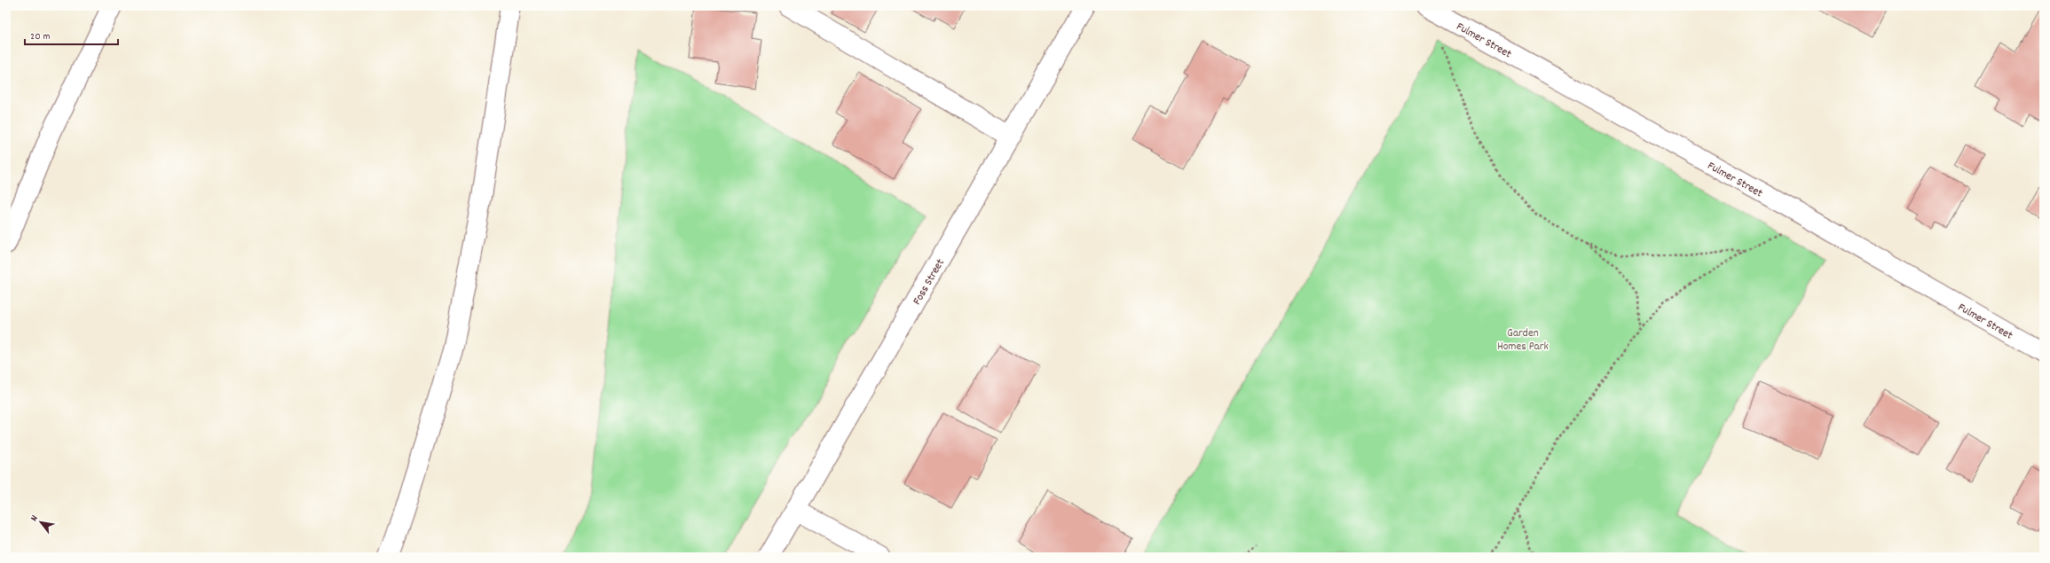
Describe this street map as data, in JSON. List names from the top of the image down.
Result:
{
  "streets": {
    "main road": ["Fulmer Street", "Foss Street"]
  },
  "parks": ["Garden Homes Park"],
  "scale_bar": "20 m",
  "north": "top left"
}
